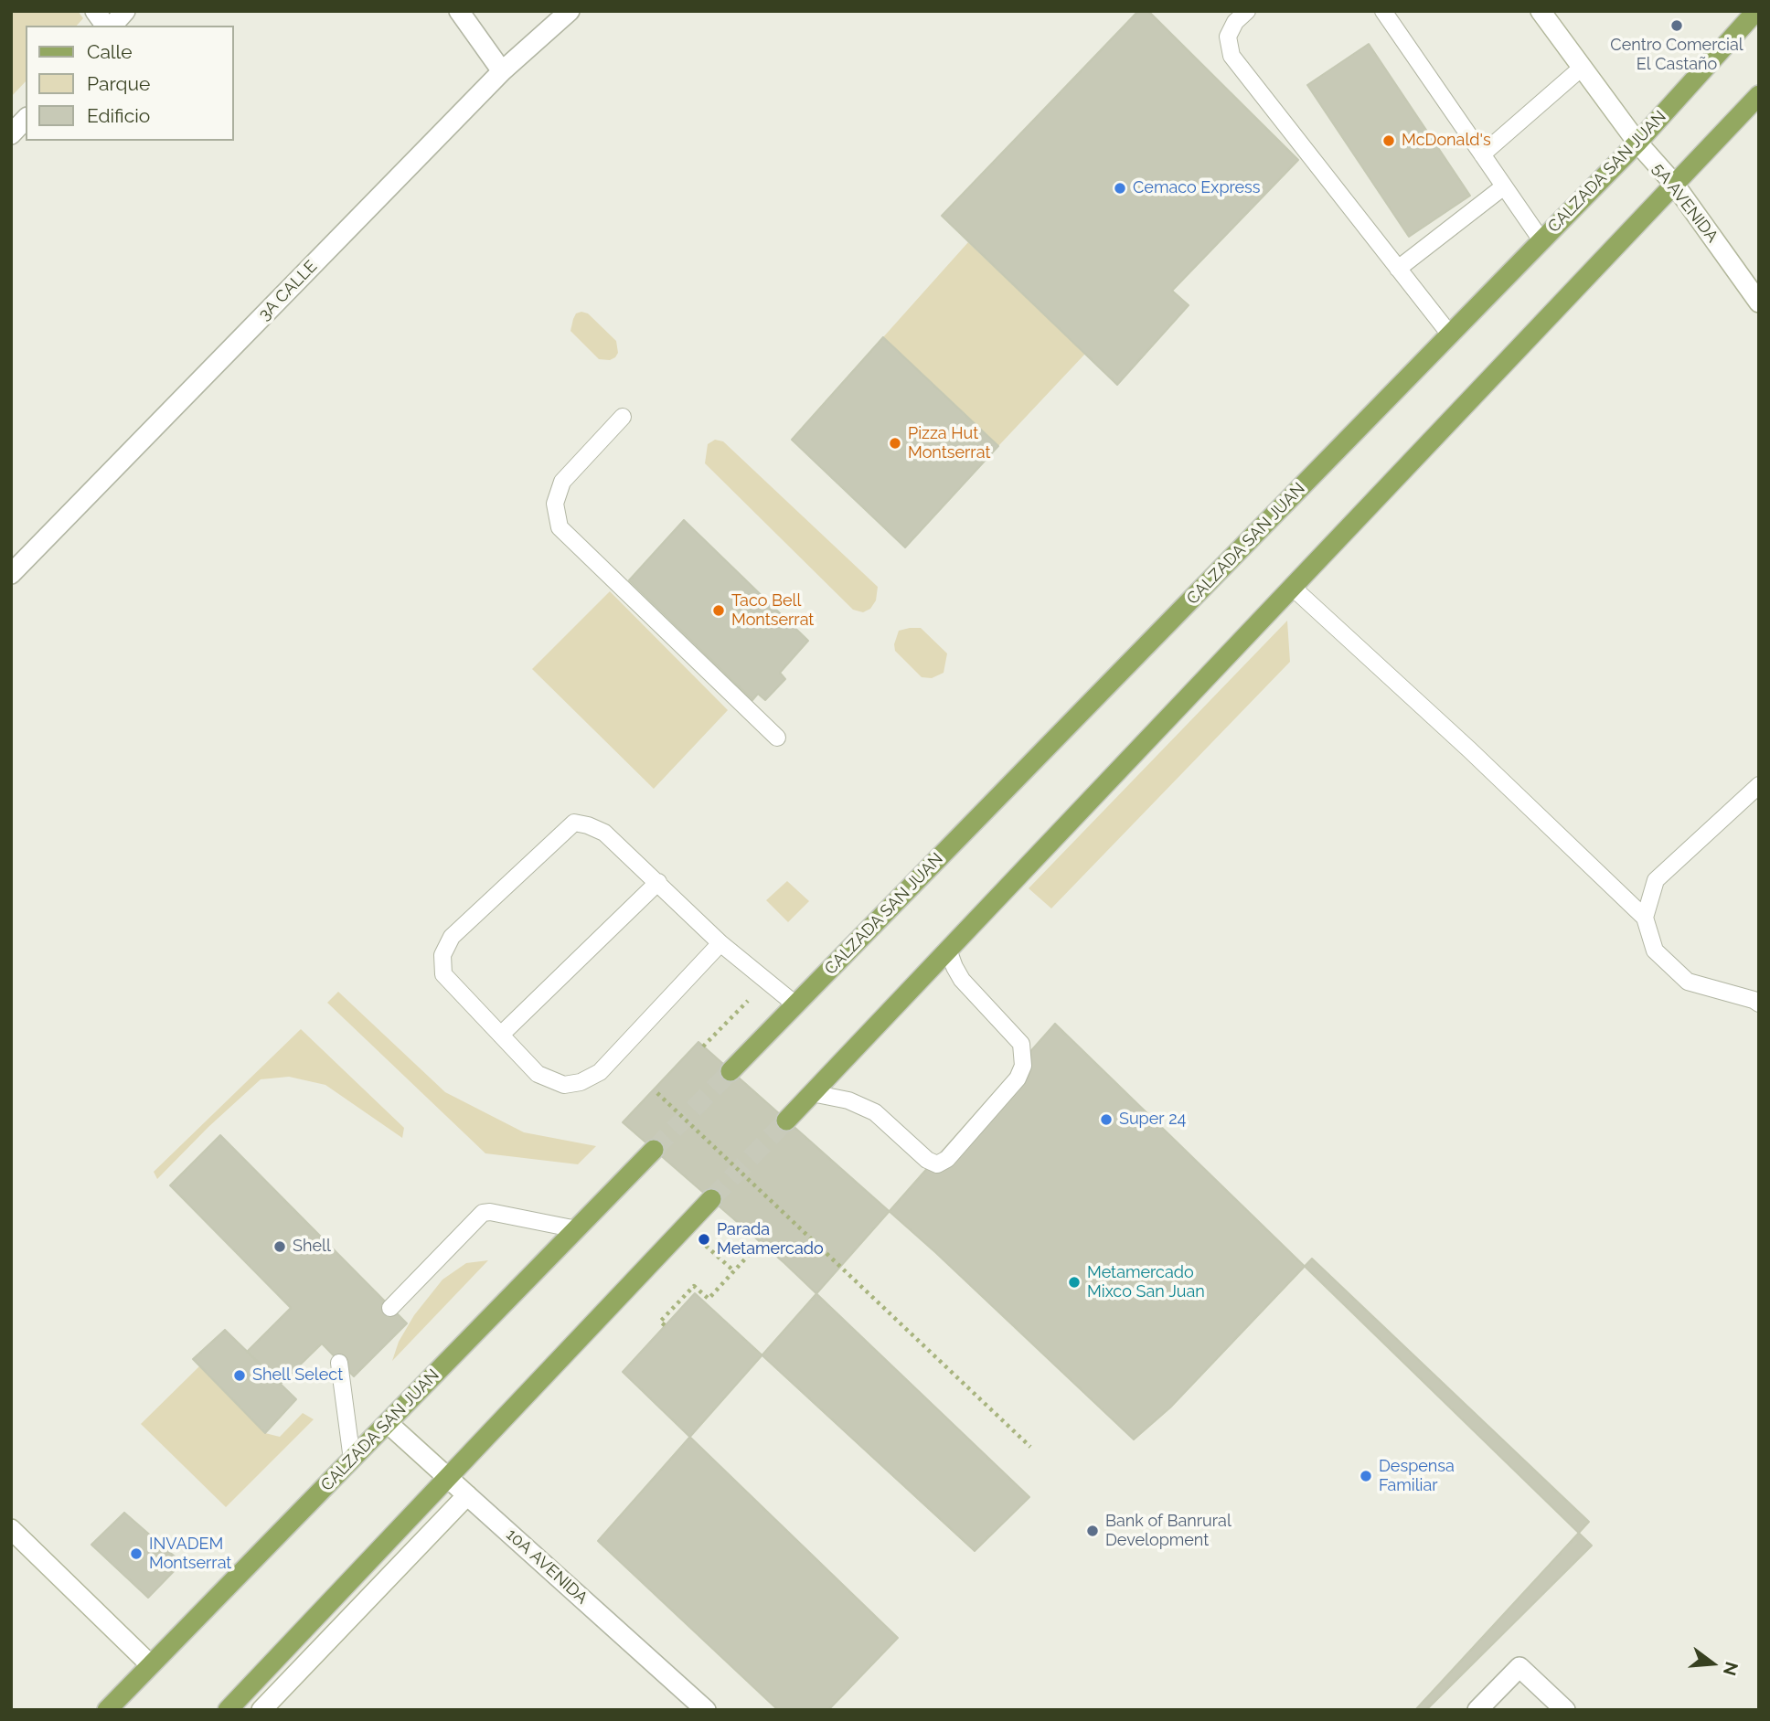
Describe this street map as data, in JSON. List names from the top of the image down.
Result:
{
  "streets": {
    "main road": ["CALZADA SAN JUAN"],
    "street": ["5A AVENIDA", "3A CALLE", "10A AVENIDA"]
  },
  "crossings": [
    ["CALZADA SAN JUAN", "5A AVENIDA"],
    ["CALZADA SAN JUAN", "10A AVENIDA"]
  ],
  "places": [
    "Centro Comercial El Castaño",
    "McDonald's",
    "Cemaco Express",
    "Pizza Hut Montserrat",
    "Taco Bell Montserrat",
    "Super 24",
    "Parada Metamercado",
    "Shell",
    "Metamercado Mixco San Juan",
    "Shell Select",
    "Despensa Familiar",
    "Bank of Banrural Development",
    "INVADEM Montserrat"
  ],
  "legend": ["Calle", "Parque", "Edificio"],
  "north": "right"
}
